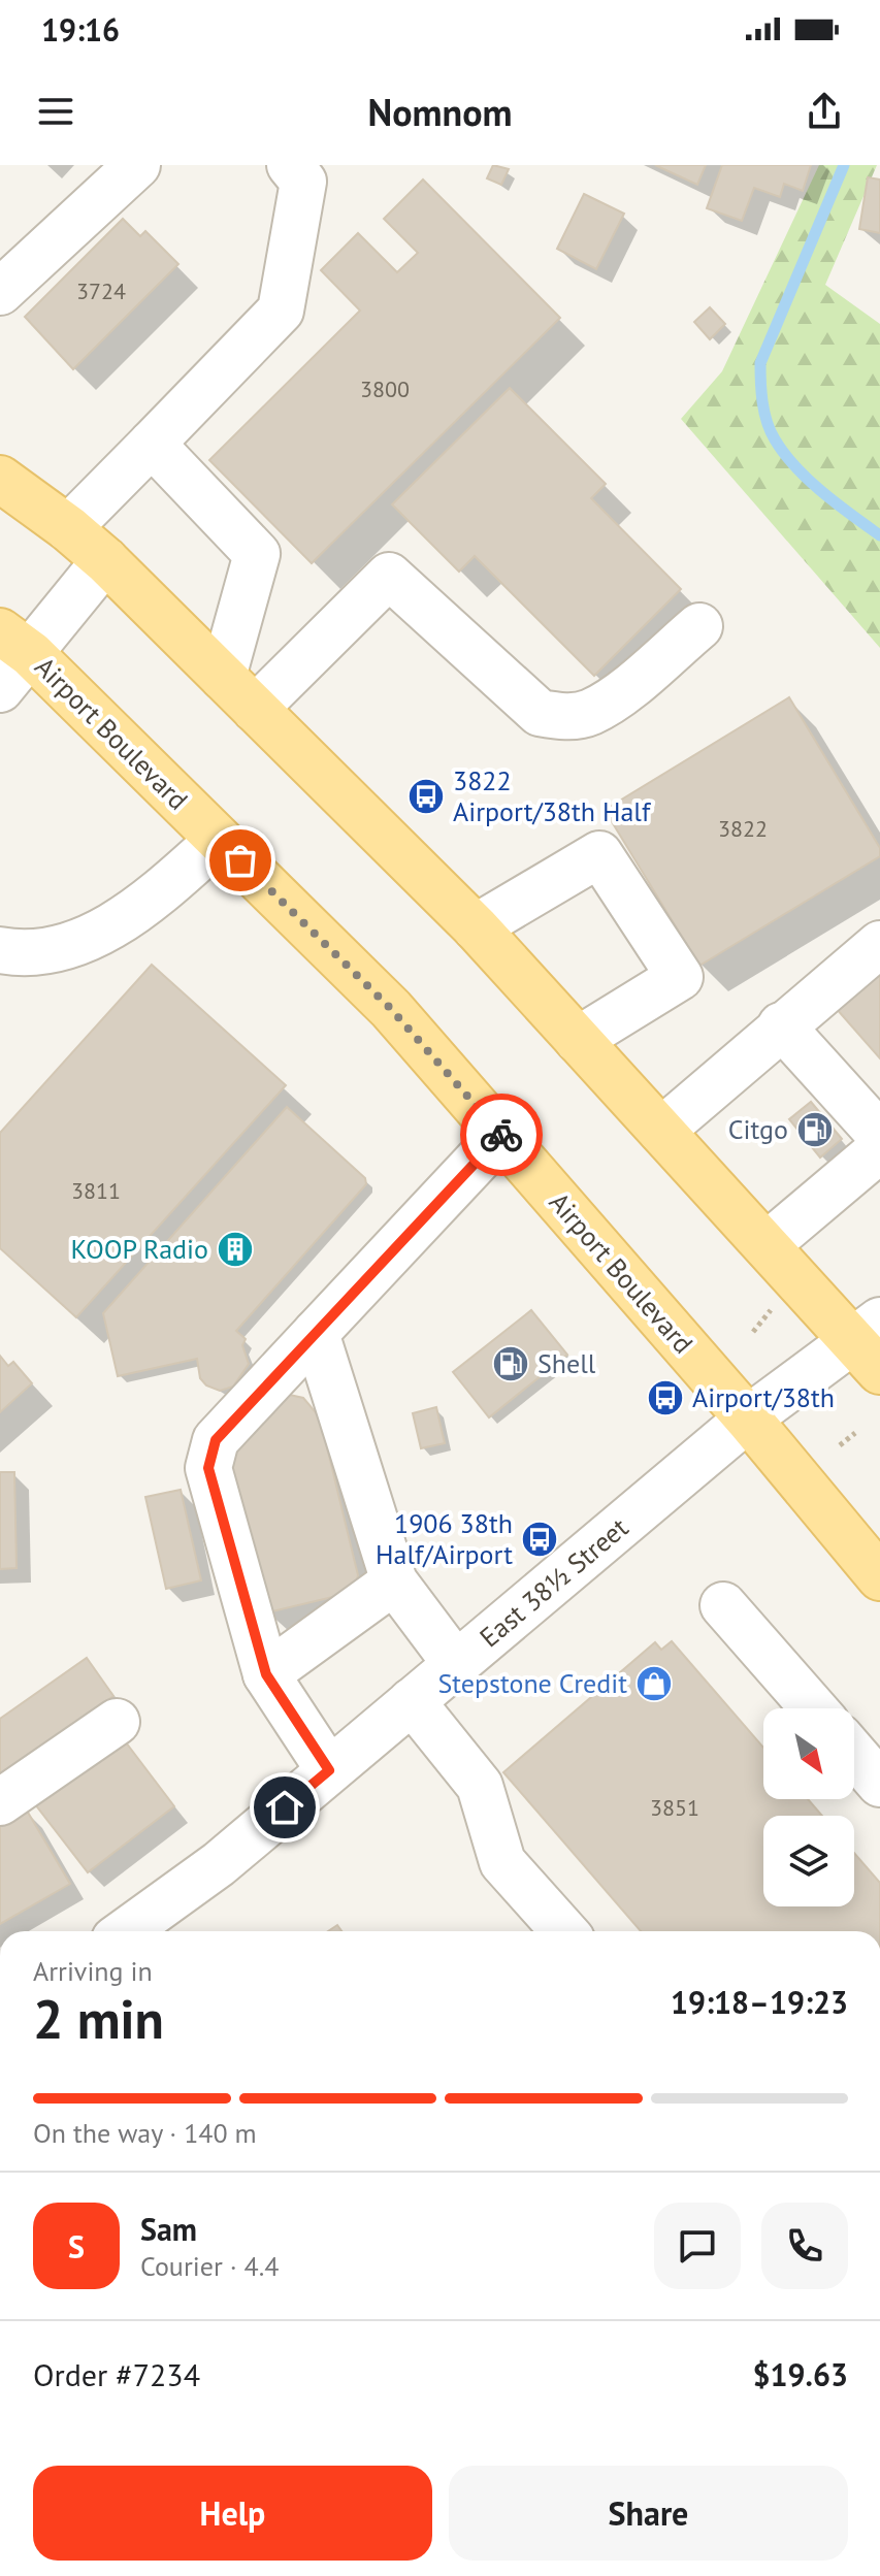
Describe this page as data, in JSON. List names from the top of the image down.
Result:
{
  "streets": {
    "main road": ["Airport Boulevard"],
    "street": ["East 38½ Street"]
  },
  "crossings": [
    ["Airport Boulevard", "East 38½ Street"]
  ],
  "places": {
    "bus stop": ["3822 Airport/38th Half", "Airport/38th", "1906 38th Half/Airport"],
    "fuel station": ["Citgo", "Shell"],
    "building": ["KOOP Radio"],
    "shop": ["Stepstone Credit"]
  },
  "house_numbers": [
    "3724",
    "3800",
    "3822",
    "3811",
    "3851"
  ],
  "north": "bottom right",
  "page": {
    "status": "19:16",
    "header": "Nomnom",
    "heading": ["2 min", "Arriving in", "19:18–19:23"],
    "panel": [
      "Sam",
      "Courier · 4.4",
      "Order #7234",
      "$19.63"
    ],
    "bar": "On the way · 140 m",
    "round": "S",
    "buttons": ["Help", "Share"]
  }
}
